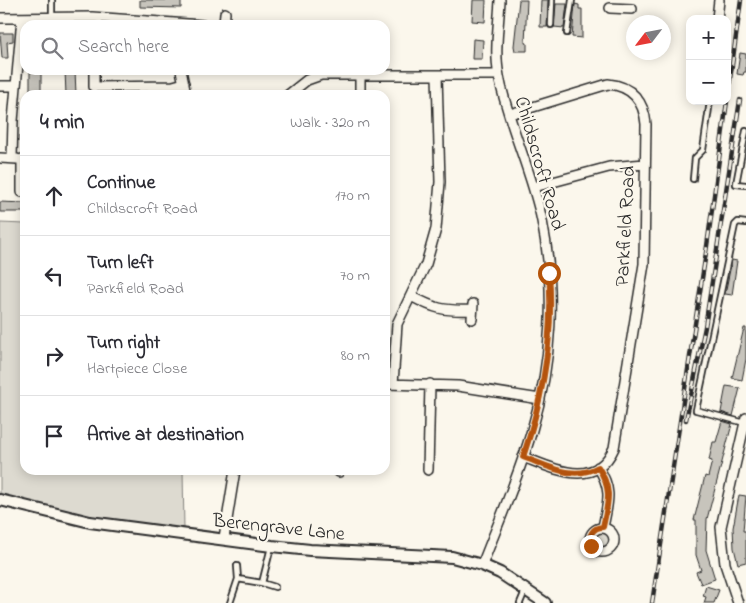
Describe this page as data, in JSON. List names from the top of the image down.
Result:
{
  "streets": {
    "street": ["Childscroft Road", "Parkfield Road", "Berengrave Lane"]
  },
  "crossings": [
    ["Childscroft Road", "Parkfield Road"],
    ["Childscroft Road", "Berengrave Lane"]
  ],
  "north": "bottom left",
  "page": {
    "map_buttons": ["+", "−"],
    "search": "Search here",
    "heading": ["4 min", "Walk · 320 m"],
    "list": [
      ["Continue", "Childscroft Road", "170 m"],
      ["Turn left", "Parkfield Road", "70 m"],
      ["Turn right", "Hartpiece Close", "80 m"],
      "Arrive at destination"
    ]
  }
}
